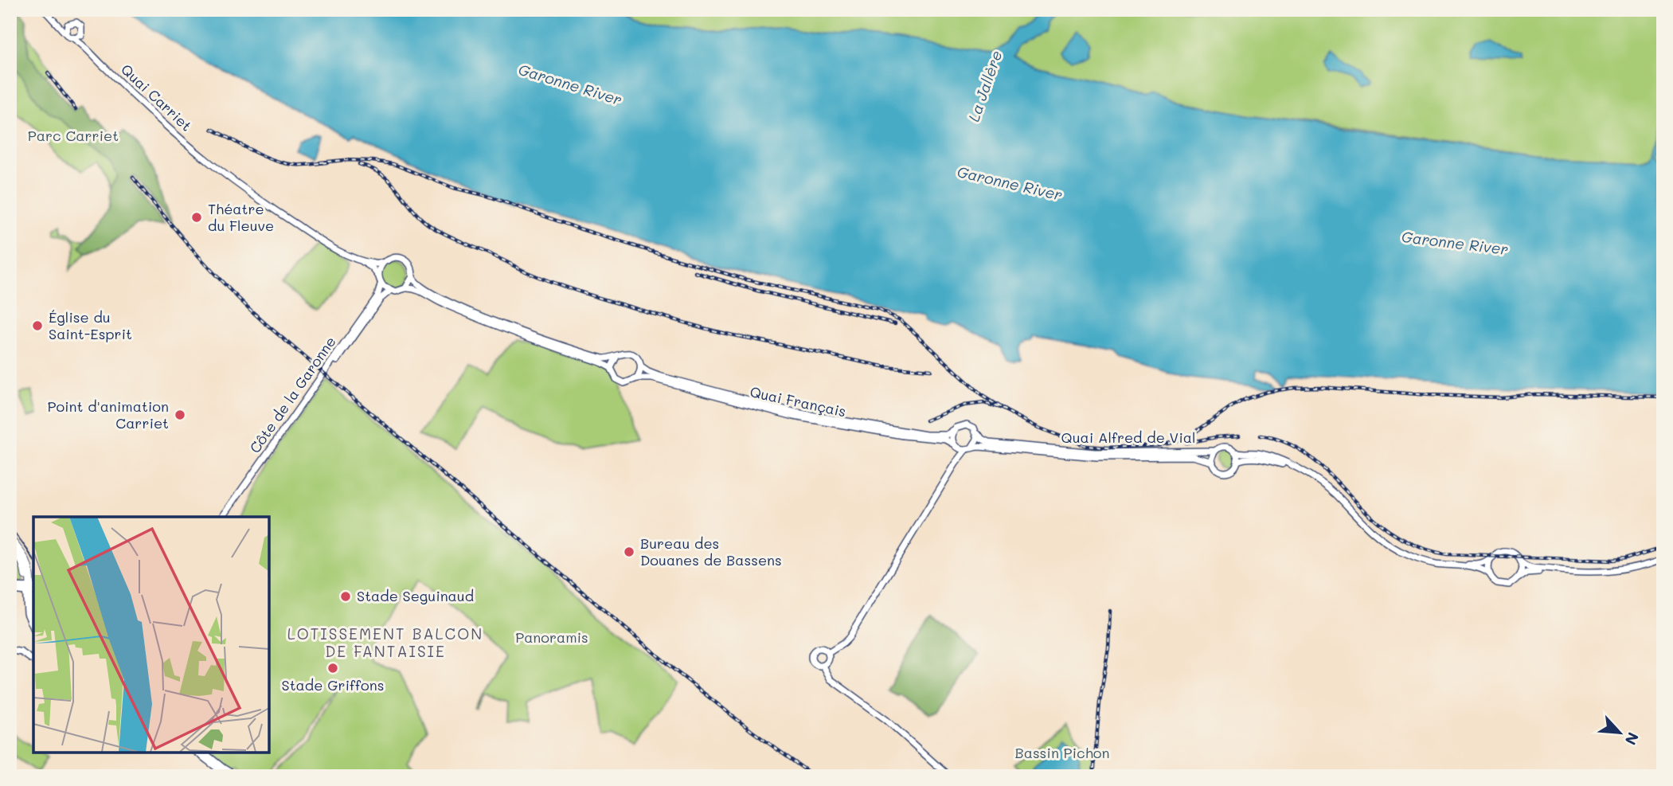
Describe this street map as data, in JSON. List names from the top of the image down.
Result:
{
  "streets": {
    "main road": [
      "Quai Carriet",
      "Côte de la Garonne",
      "Quai Français",
      "Quai Alfred de Vial"
    ]
  },
  "crossings": [
    ["Quai Carriet", "Côte de la Garonne"],
    ["Quai Français", "Quai Alfred de Vial"]
  ],
  "districts": ["LOTISSEMENT BALCON DE FANTAISIE"],
  "water": ["Garonne River", "La Jallère"],
  "parks": ["Parc Carriet", "Panoramis", "Bassin Pichon"],
  "places": [
    "Théatre du Fleuve",
    "Église du Saint-Esprit",
    "Point d'animation Carriet",
    "Bureau des Douanes de Bassens",
    "Stade Seguinaud",
    "Stade Griffons"
  ],
  "north": "bottom right"
}
